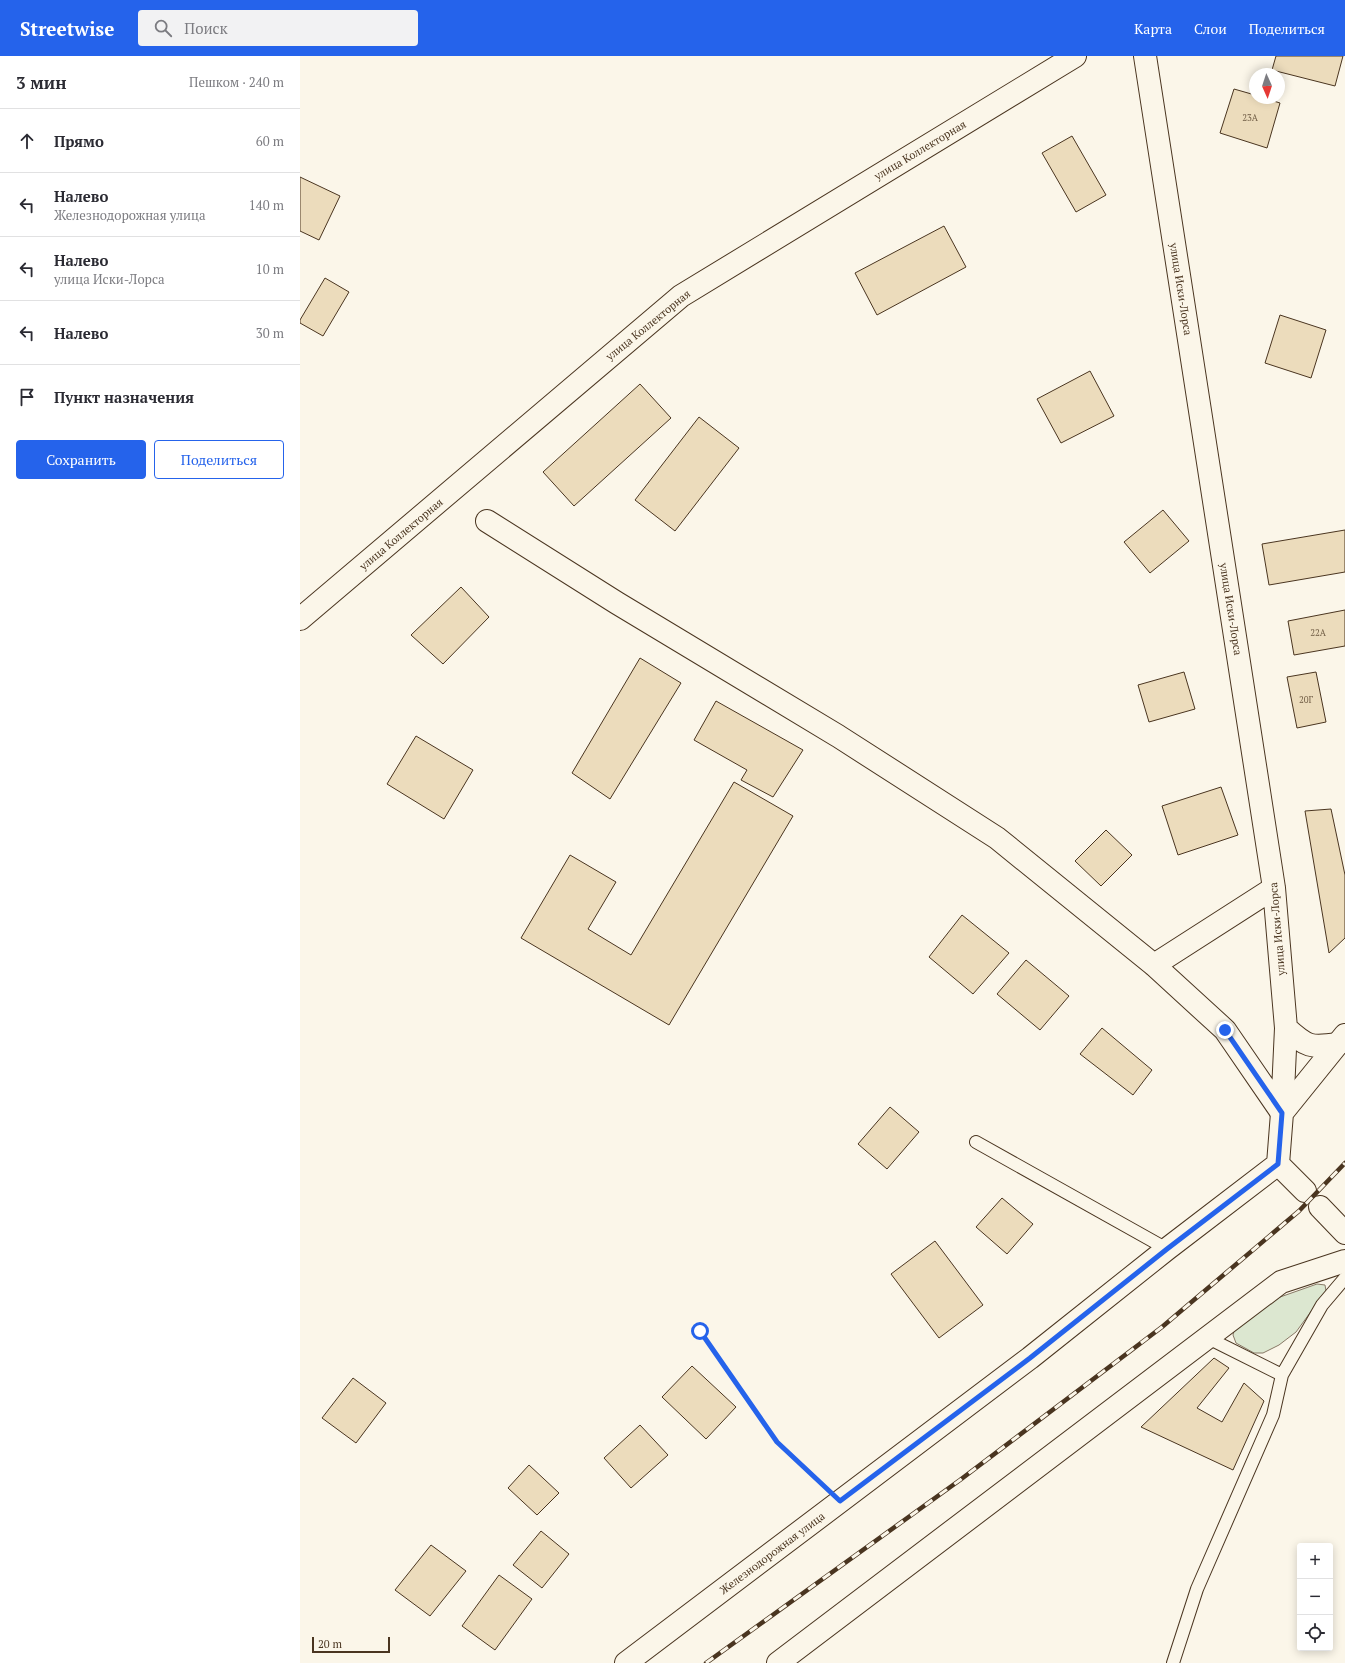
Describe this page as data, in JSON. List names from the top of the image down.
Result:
{
  "streets": {
    "street": ["улица Коллекторная", "улица Иски-Лорса", "Железнодорожная улица"]
  },
  "crossings": [
    ["улица Иски-Лорса", "Железнодорожная улица"]
  ],
  "house_numbers": ["23А", "22А", "20Г"],
  "scale_bar": "20 m",
  "north": "bottom",
  "page": {
    "header": "Streetwise",
    "search": "Поиск",
    "nav": ["Карта", "Слои", "Поделиться"],
    "heading": ["3 мин", "Пешком · 240 m"],
    "list": [
      ["Прямо", "60 m"],
      ["Налево", "Железнодорожная улица", "140 m"],
      ["Налево", "улица Иски-Лорса", "10 m"],
      ["Налево", "30 m"],
      "Пункт назначения"
    ],
    "buttons": ["Сохранить", "Поделиться"],
    "map_buttons": ["+", "−"],
    "scale": "20 m"
  }
}
